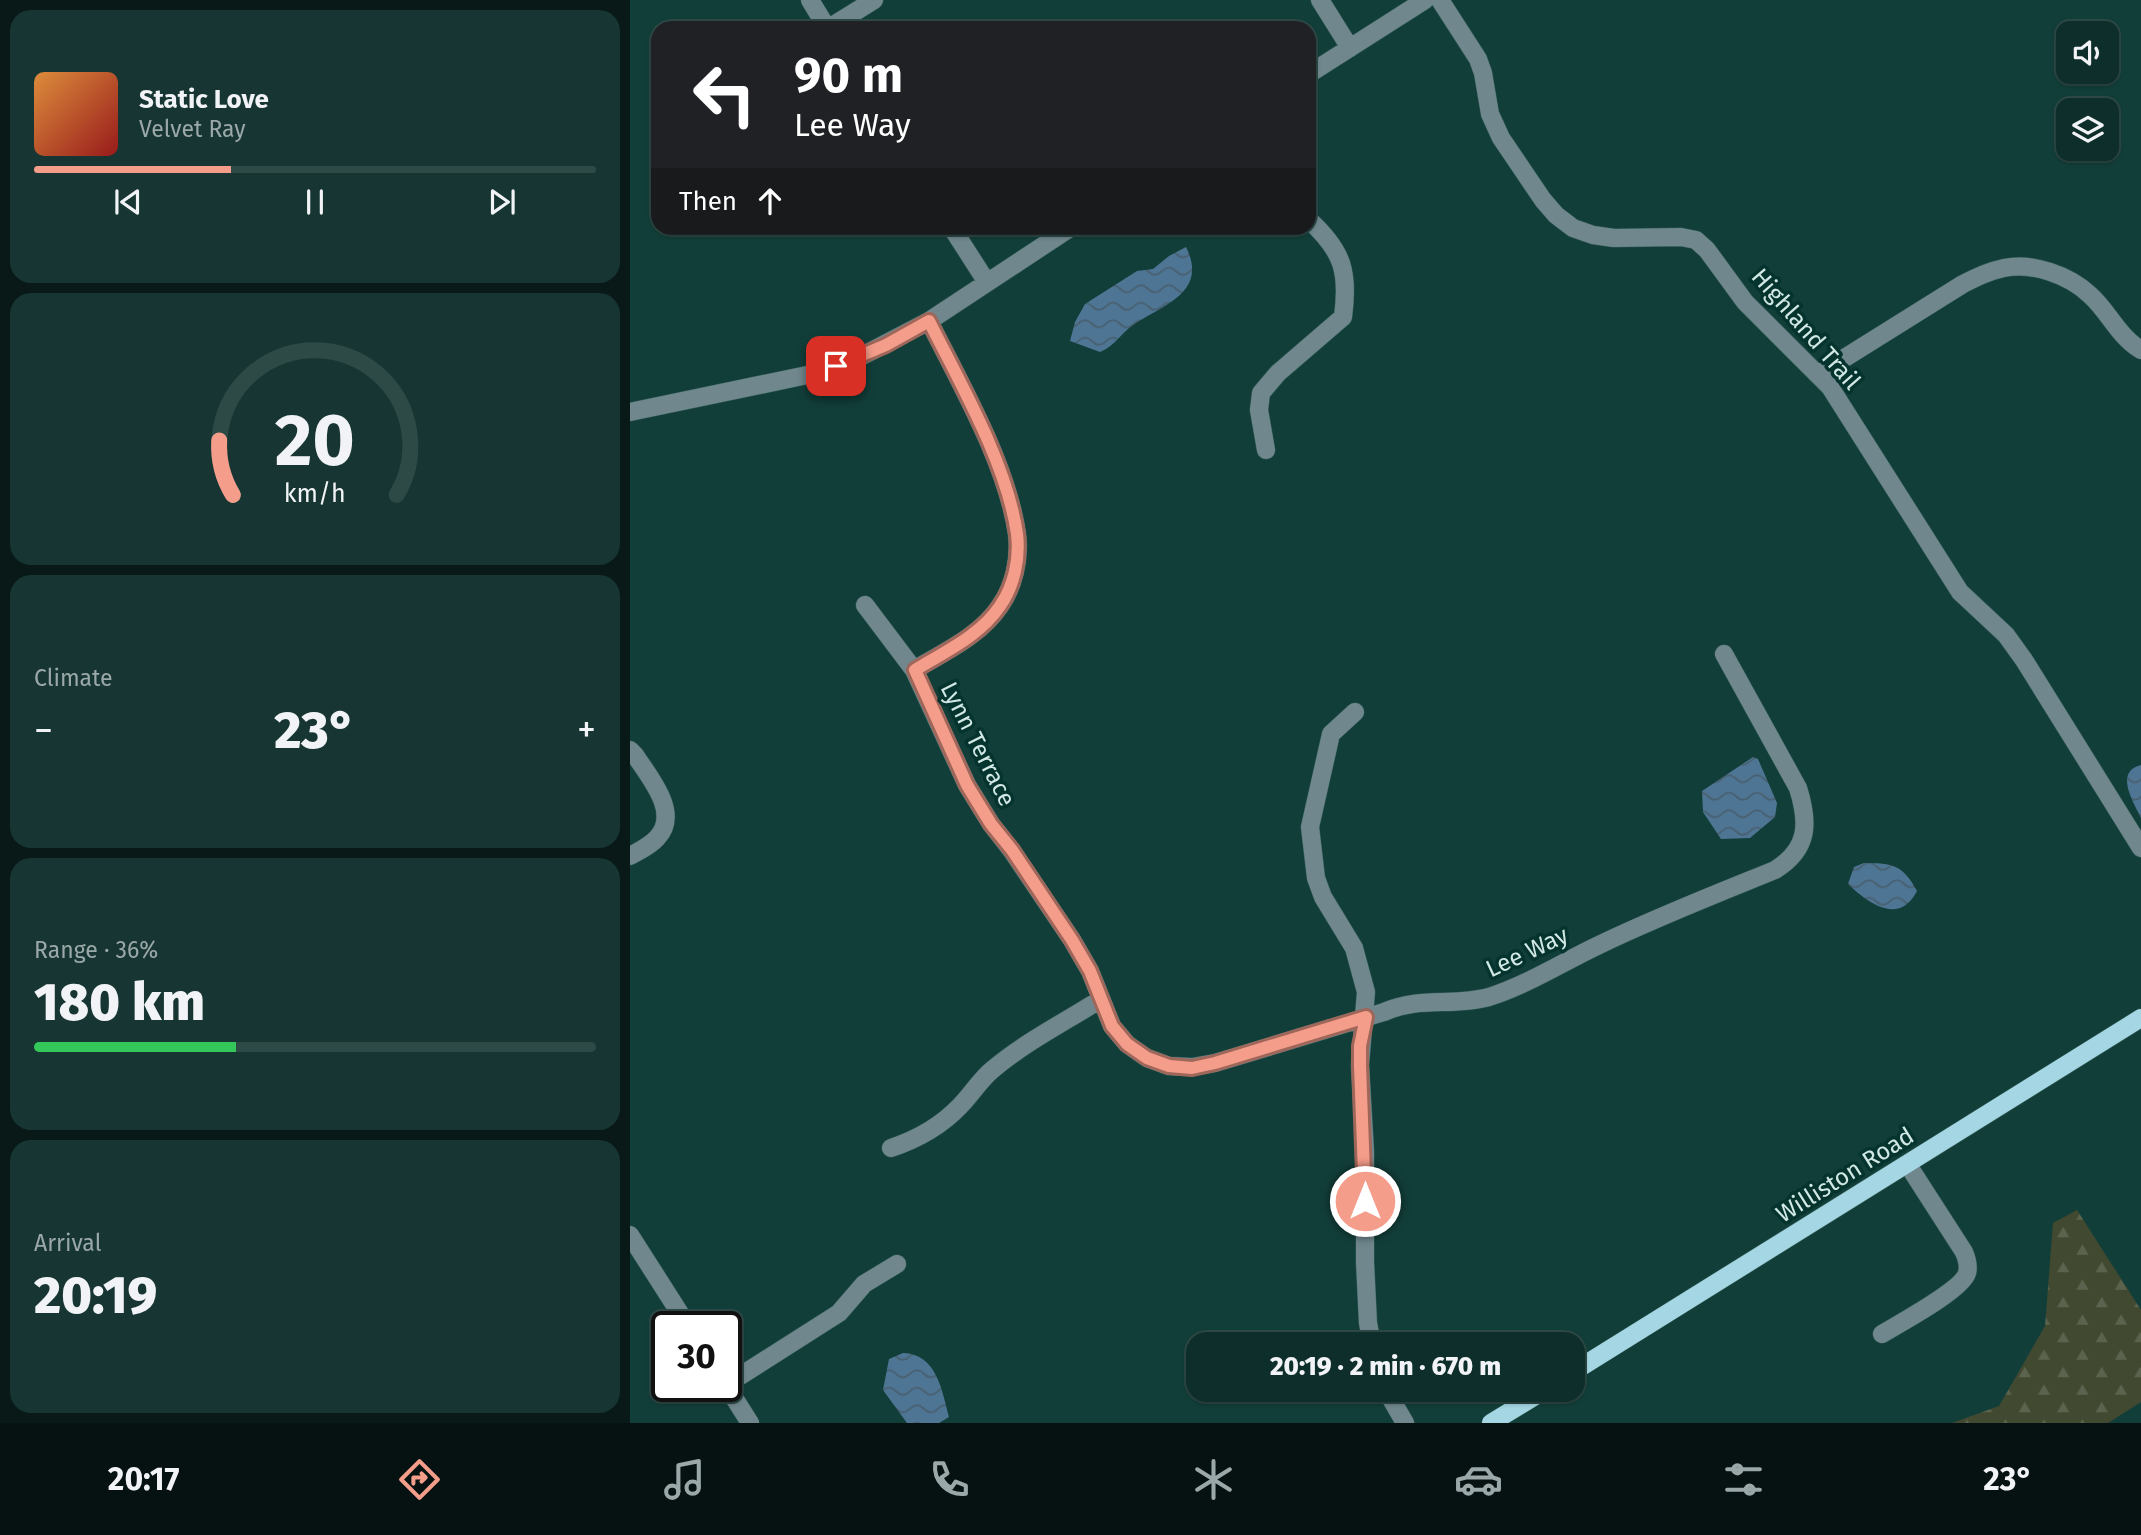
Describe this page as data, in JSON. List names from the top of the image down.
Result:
{
  "streets": {
    "main road": ["Williston Road"],
    "street": ["Highland Trail", "Lynn Terrace", "Lee Way"]
  },
  "crossings": [
    ["Lynn Terrace", "Lee Way"]
  ],
  "page": {
    "turn": ["90 m", "Lee Way"],
    "song": ["Static Love", "Velvet Ray"],
    "then": "Then",
    "tile": [
      "Climate",
      ["Range · 36%", "180 km"],
      ["Arrival", "20:19"]
    ],
    "heat": ["−", "23°", "+"],
    "limit": "30",
    "trip": "20:19 · 2 min · 670 m",
    "tabs": ["20:17", "23°"],
    "gauge": ["20", "km/h"]
  }
}
